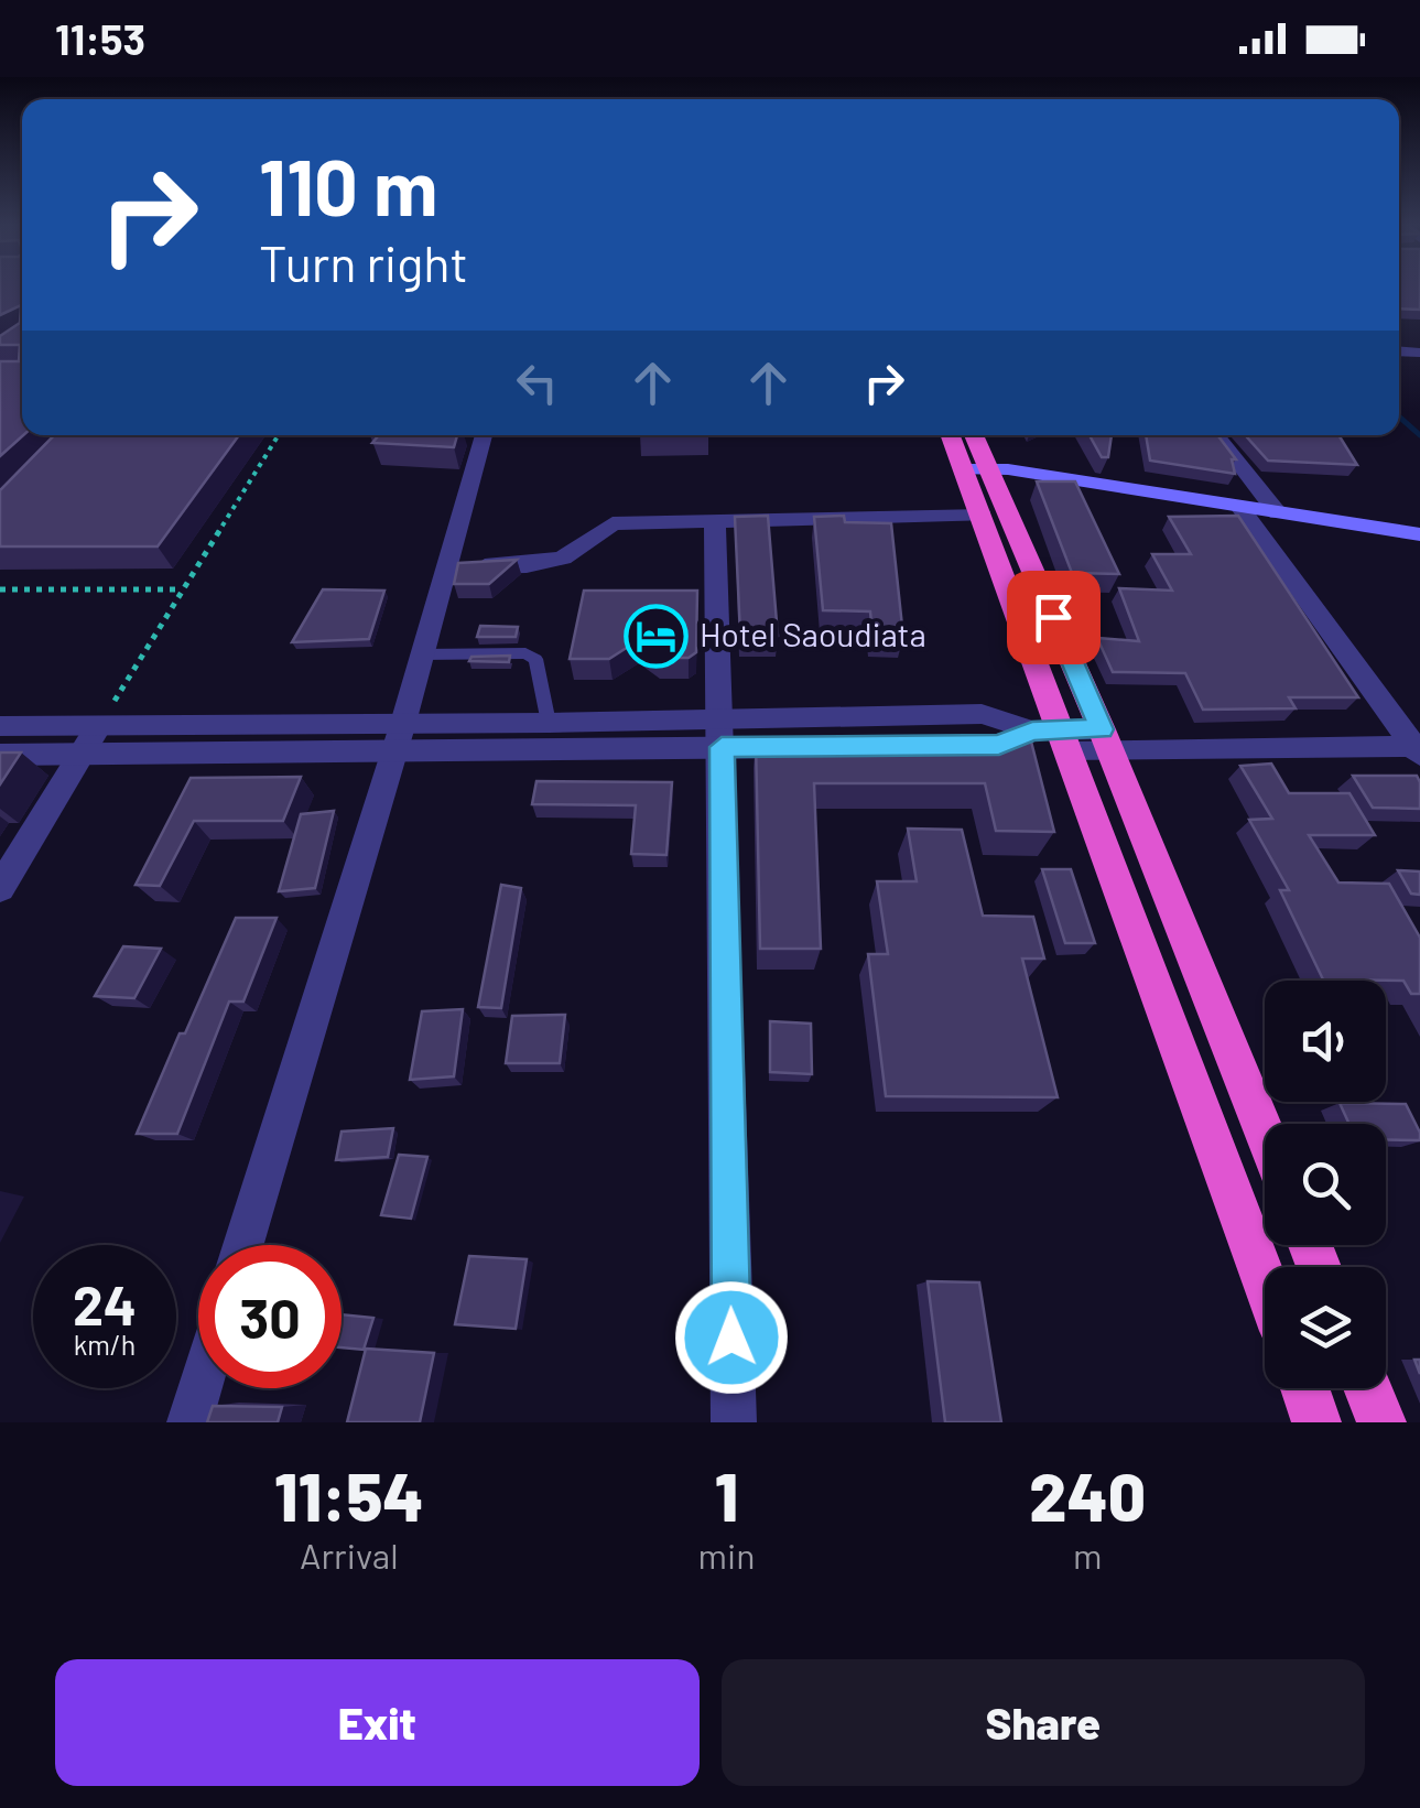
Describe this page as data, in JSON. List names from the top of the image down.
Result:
{
  "places": {
    "hotel": ["Hotel Saoudiata"]
  },
  "page": {
    "status": "11:53",
    "turn": ["110 m", "Turn right"],
    "speed": "24 km/h",
    "limit": "30",
    "eta": [
      "11:54",
      "Arrival",
      "1",
      "min",
      "240",
      "m"
    ],
    "buttons": ["Exit", "Share"]
  }
}
